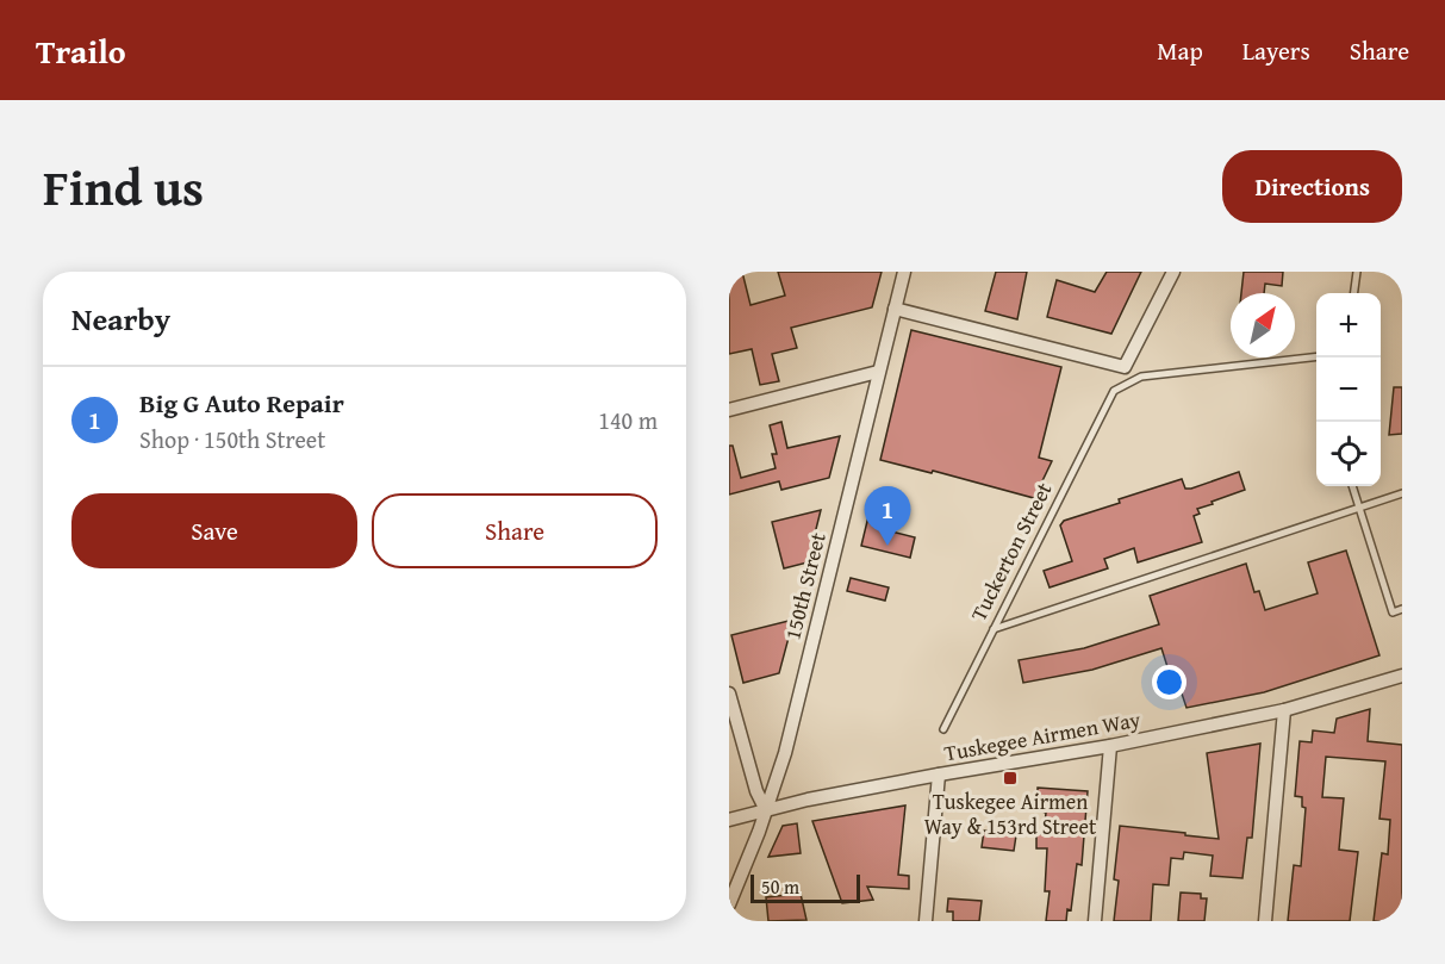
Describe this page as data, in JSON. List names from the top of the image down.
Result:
{
  "streets": {
    "street": ["150th Street", "Tuskegee Airmen Way"],
    "lane": ["Tuckerton Street"]
  },
  "crossings": [
    ["150th Street", "Tuskegee Airmen Way"]
  ],
  "places": {
    "transit": ["Tuskegee Airmen Way & 153rd Street"]
  },
  "scale_bar": "50 m",
  "north": "top right",
  "page": {
    "header": "Trailo",
    "nav": ["Map", "Layers", "Share"],
    "title": "Find us",
    "buttons": [
      "Directions",
      ["Save", "Share"]
    ],
    "heading": "Nearby",
    "map_buttons": ["+", "−"],
    "list": [
      {
        "mark": "1",
        "name": "Big G Auto Repair",
        "note": "Shop · 150th Street",
        "value": "140 m"
      }
    ],
    "pins": "1",
    "scale": "50 m"
  }
}
